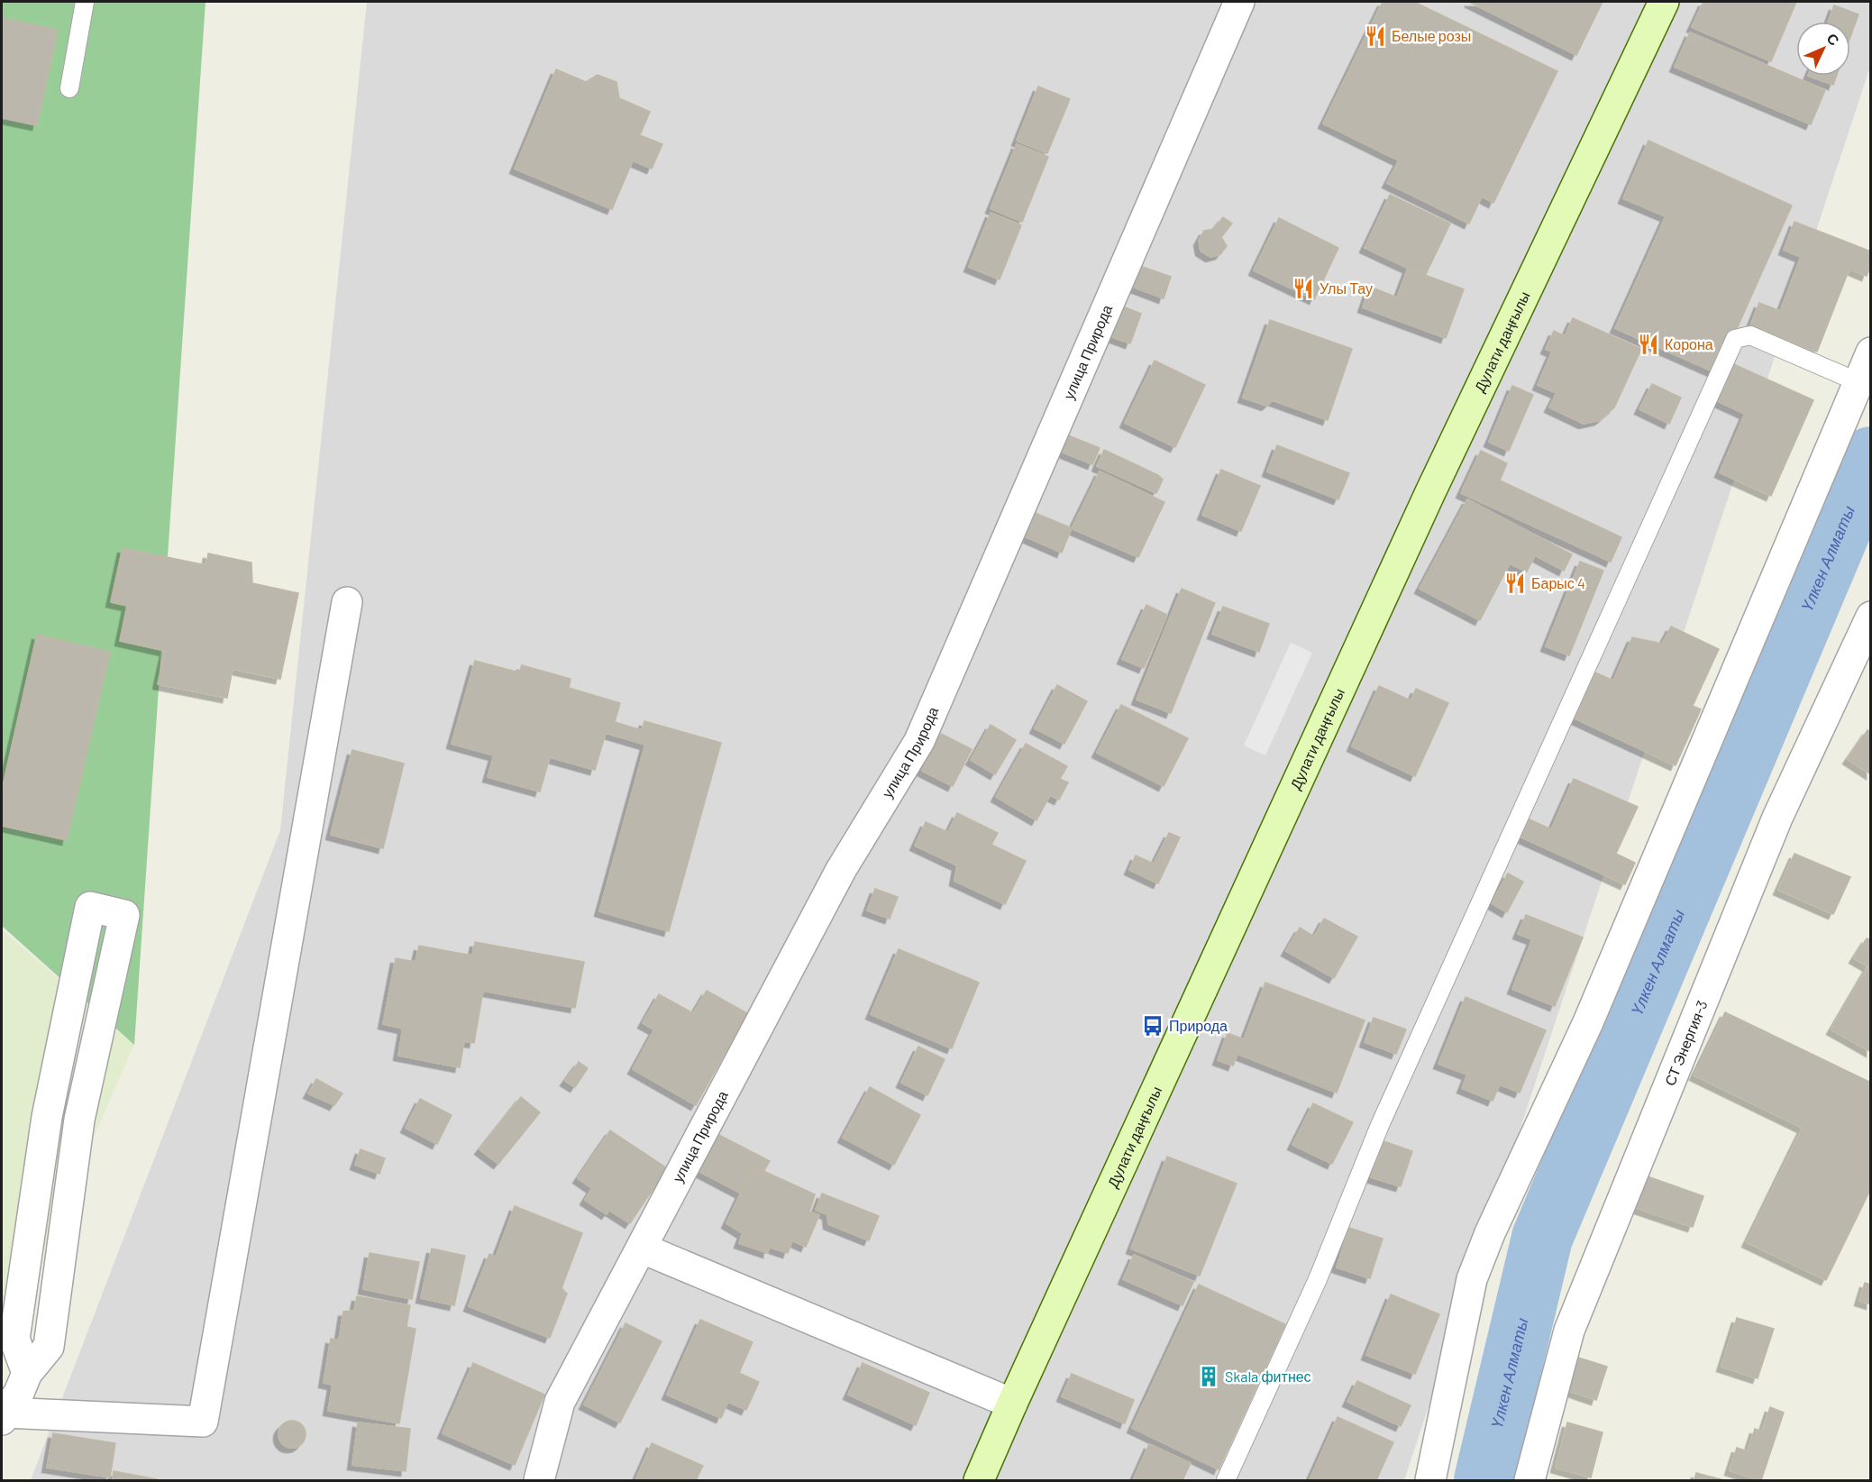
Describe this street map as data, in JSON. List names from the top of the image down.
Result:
{
  "streets": {
    "main road": ["Дулати даңғылы"],
    "street": ["улица Природа", "СТ Энергия-3"]
  },
  "water": ["Үлкен Алматы"],
  "places": {
    "restaurant": [
      "Белые розы",
      "Улы Тау",
      "Корона",
      "Барыс 4"
    ],
    "bus stop": ["Природа"],
    "building": ["Skala фитнес"]
  },
  "north": "top right"
}
